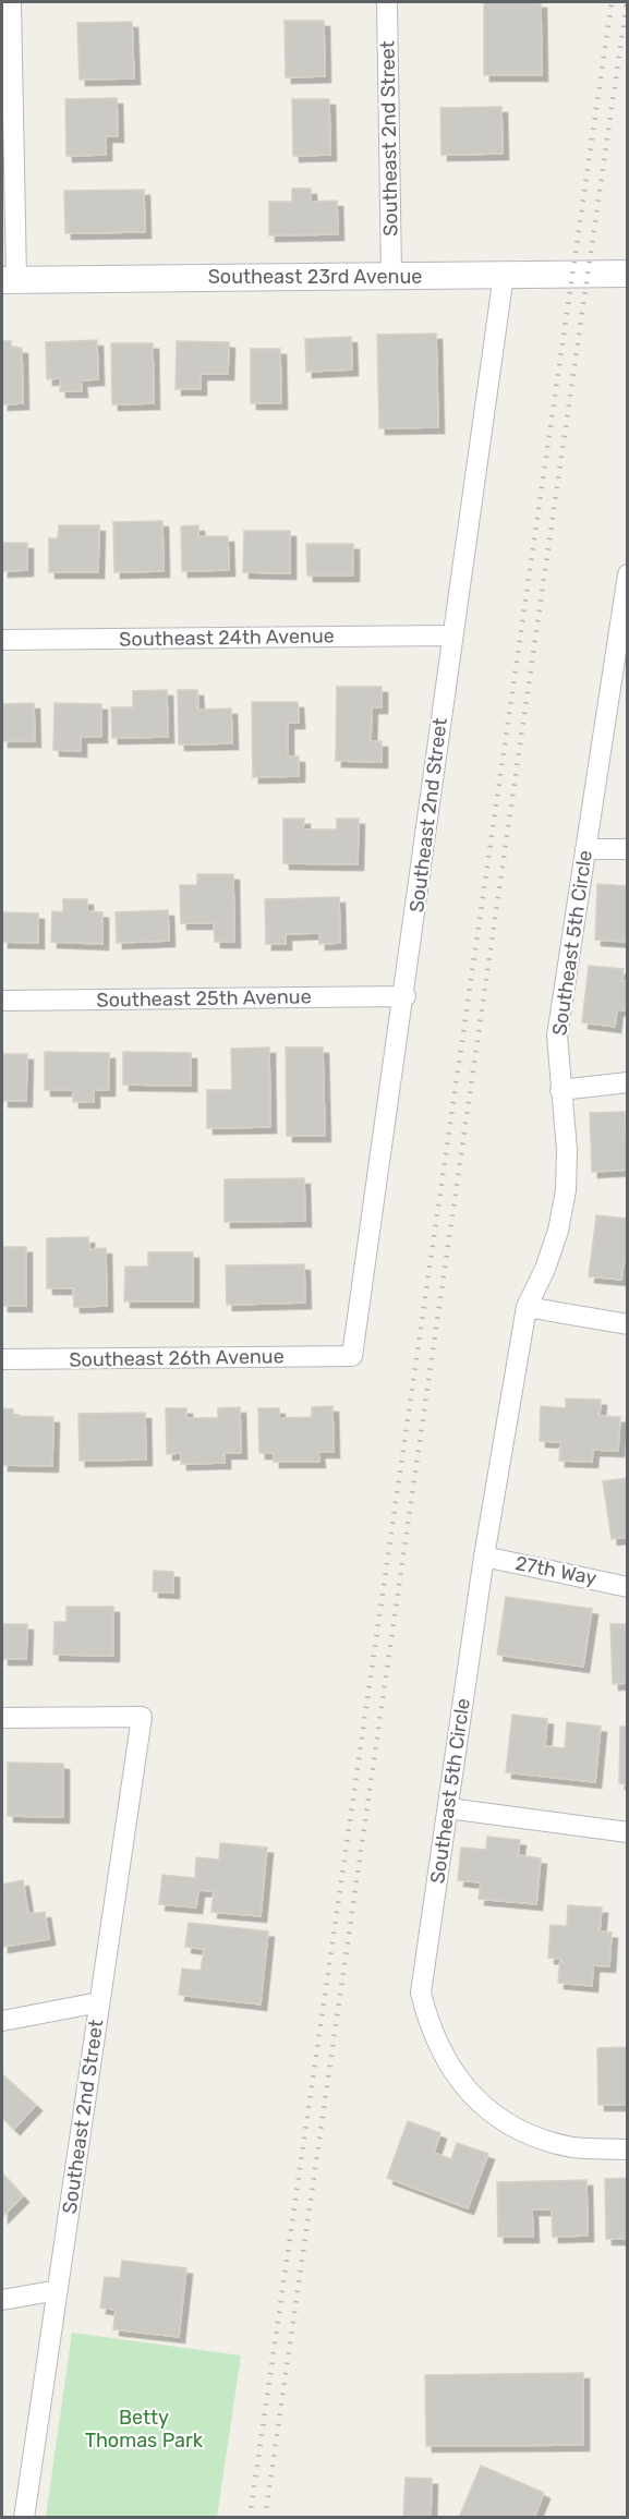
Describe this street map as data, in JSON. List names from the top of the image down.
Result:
{
  "streets": {
    "street": [
      "Southeast 2nd Street",
      "Southeast 23rd Avenue",
      "Southeast 24th Avenue",
      "Southeast 5th Circle",
      "Southeast 25th Avenue",
      "Southeast 26th Avenue",
      "27th Way"
    ]
  },
  "crossings": [
    ["Southeast 2nd Street", "Southeast 23rd Avenue"],
    ["Southeast 2nd Street", "Southeast 24th Avenue"],
    ["Southeast 2nd Street", "Southeast 25th Avenue"],
    ["Southeast 2nd Street", "Southeast 26th Avenue"],
    ["Southeast 5th Circle", "27th Way"]
  ],
  "parks": ["Betty Thomas Park"]
}
